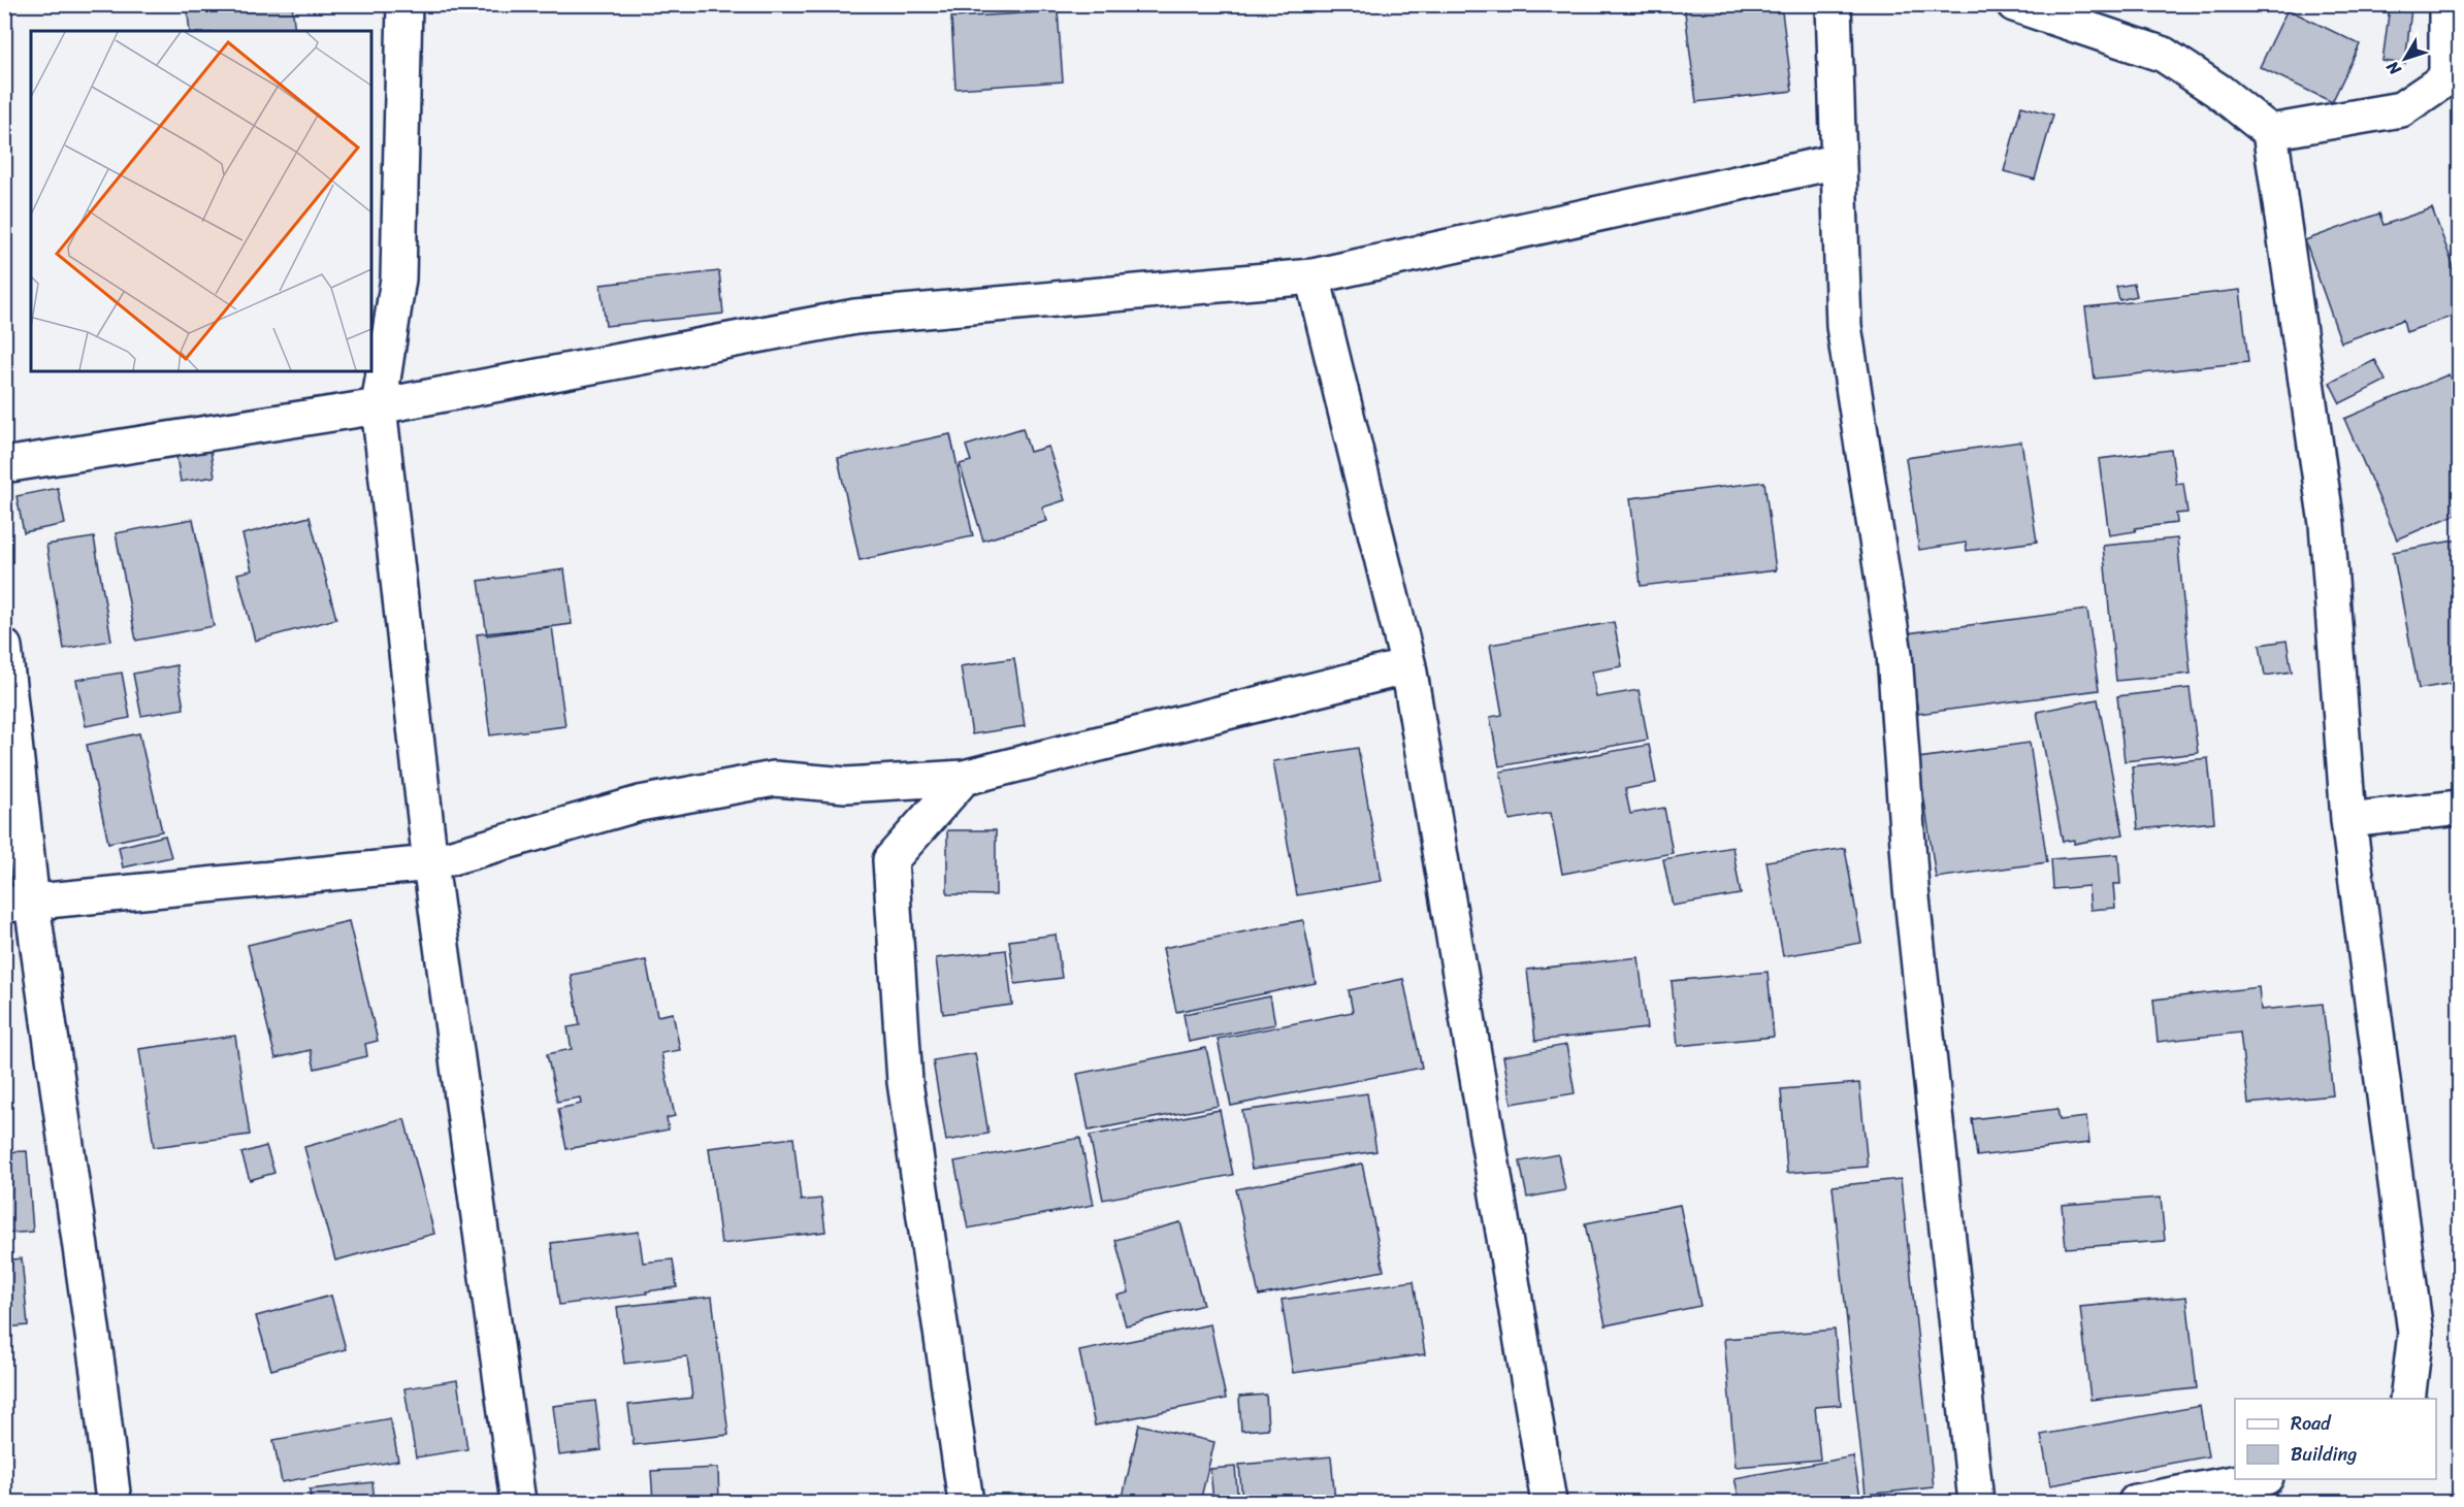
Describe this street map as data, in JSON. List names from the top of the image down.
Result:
{
  "legend": ["Road", "Building"],
  "north": "bottom left"
}
